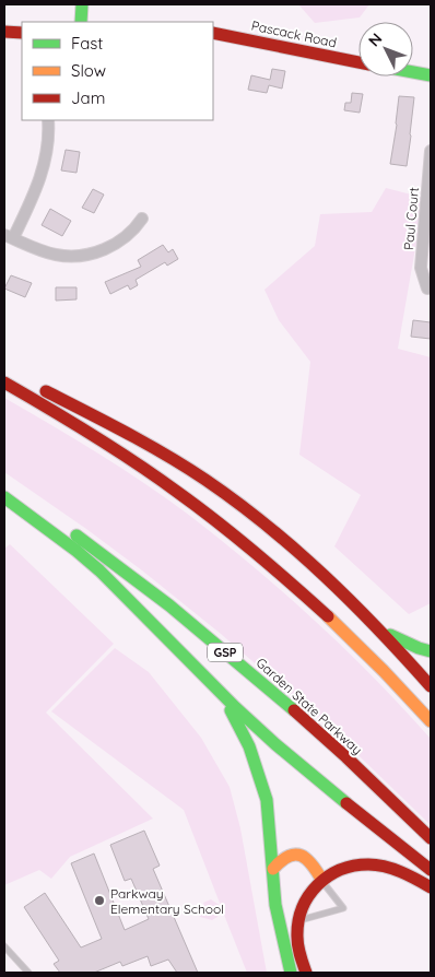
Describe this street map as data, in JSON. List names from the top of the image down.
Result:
{
  "streets": {
    "main road": ["Pascack Road", "GSP", "Garden State Parkway"],
    "street": ["Paul Court"]
  },
  "places": ["Parkway Elementary School"],
  "legend": ["Fast", "Slow", "Jam"],
  "north": "top left"
}
